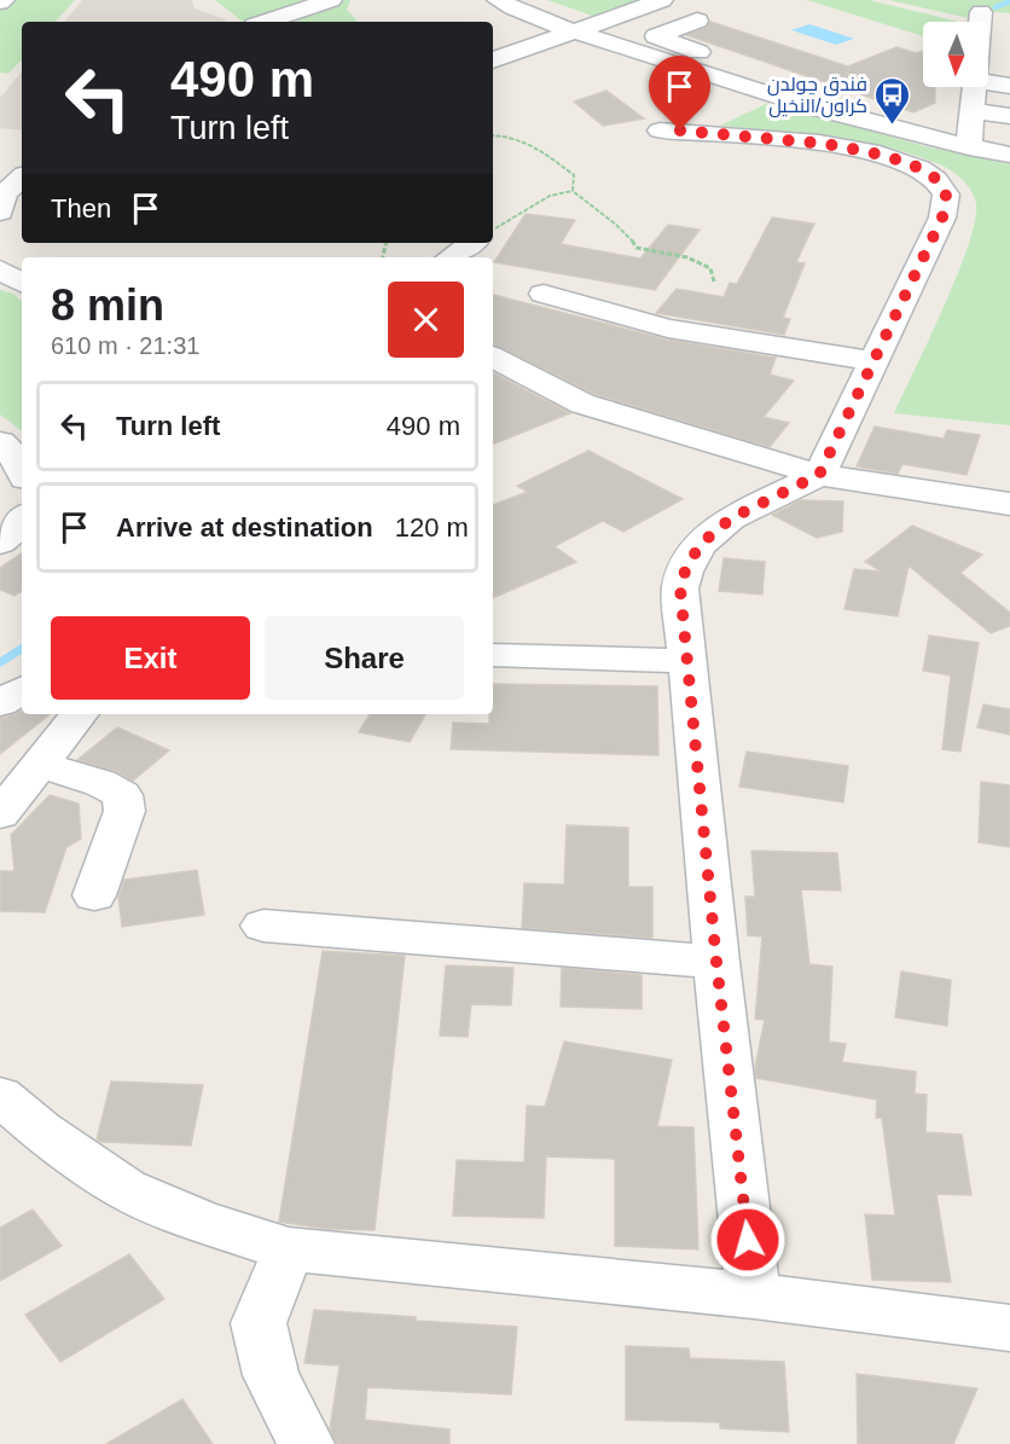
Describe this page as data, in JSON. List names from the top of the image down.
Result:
{
  "places": {
    "bus stop": ["فندق چولدن كراون/النخيل"]
  },
  "north": "bottom",
  "page": {
    "turn": ["490 m", "Turn left"],
    "then": "Then",
    "heading": ["8 min", "610 m · 21:31"],
    "list": [
      {
        "name": "Turn left",
        "value": "490 m"
      },
      {
        "name": "Arrive at destination",
        "value": "120 m"
      }
    ],
    "buttons": ["Exit", "Share"]
  }
}
